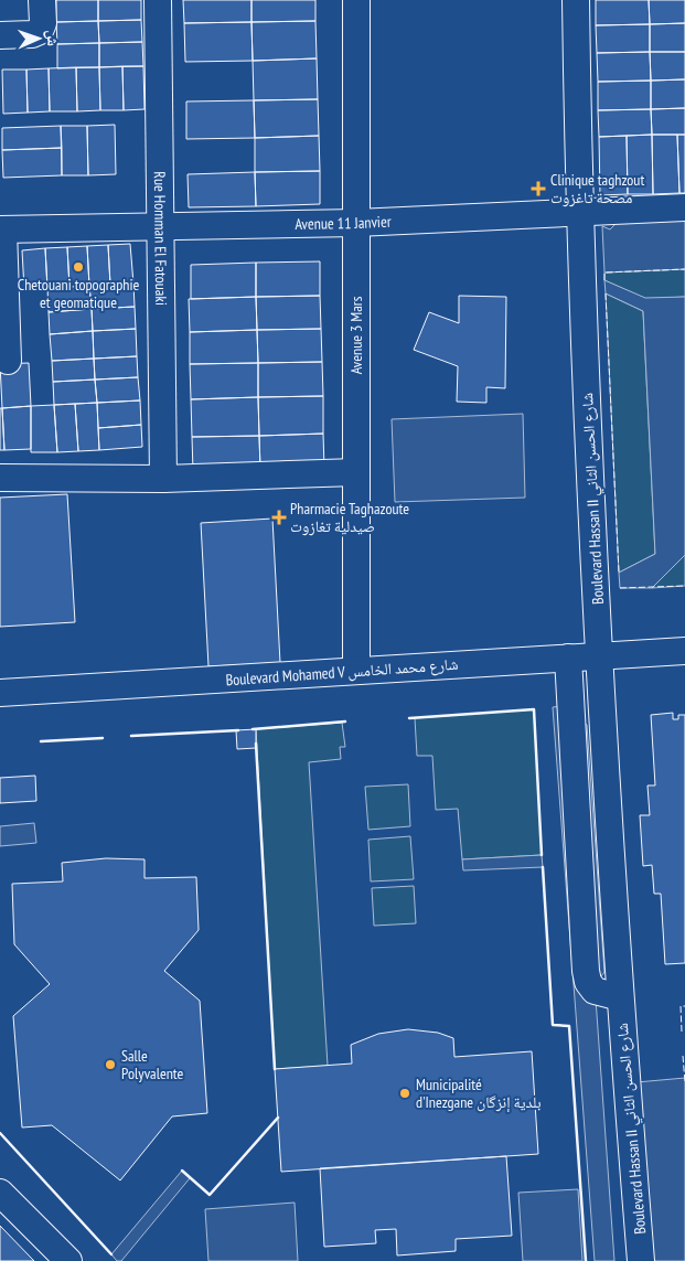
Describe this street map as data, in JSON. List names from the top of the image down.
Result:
{
  "streets": {
    "street": [
      "Avenue 11 Janvier",
      "Rue Homman El Fatouaki",
      "Avenue 3 Mars",
      "Boulevard Hassan II شارع الحسن الثاني",
      "Boulevard Mohamed V شارع محمد الخامس"
    ]
  },
  "crossings": [
    ["Avenue 11 Janvier", "Rue Homman El Fatouaki"],
    ["Avenue 11 Janvier", "Avenue 3 Mars"],
    ["Avenue 11 Janvier", "Boulevard Hassan II شارع الحسن الثاني"],
    ["Avenue 3 Mars", "Boulevard Mohamed V شارع محمد الخامس"],
    ["Boulevard Hassan II شارع الحسن الثاني", "Boulevard Mohamed V شارع محمد الخامس"]
  ],
  "places": {
    "health": ["Clinique taghzout مصحة تاغزوت", "Pharmacie Taghazoute صيدلية تغازوت"],
    "other": ["Chetouani topographie et geomatique", "Salle Polyvalente", "Municipalité d'Inezgane بلدية إنزگان"]
  },
  "north": "right"
}
